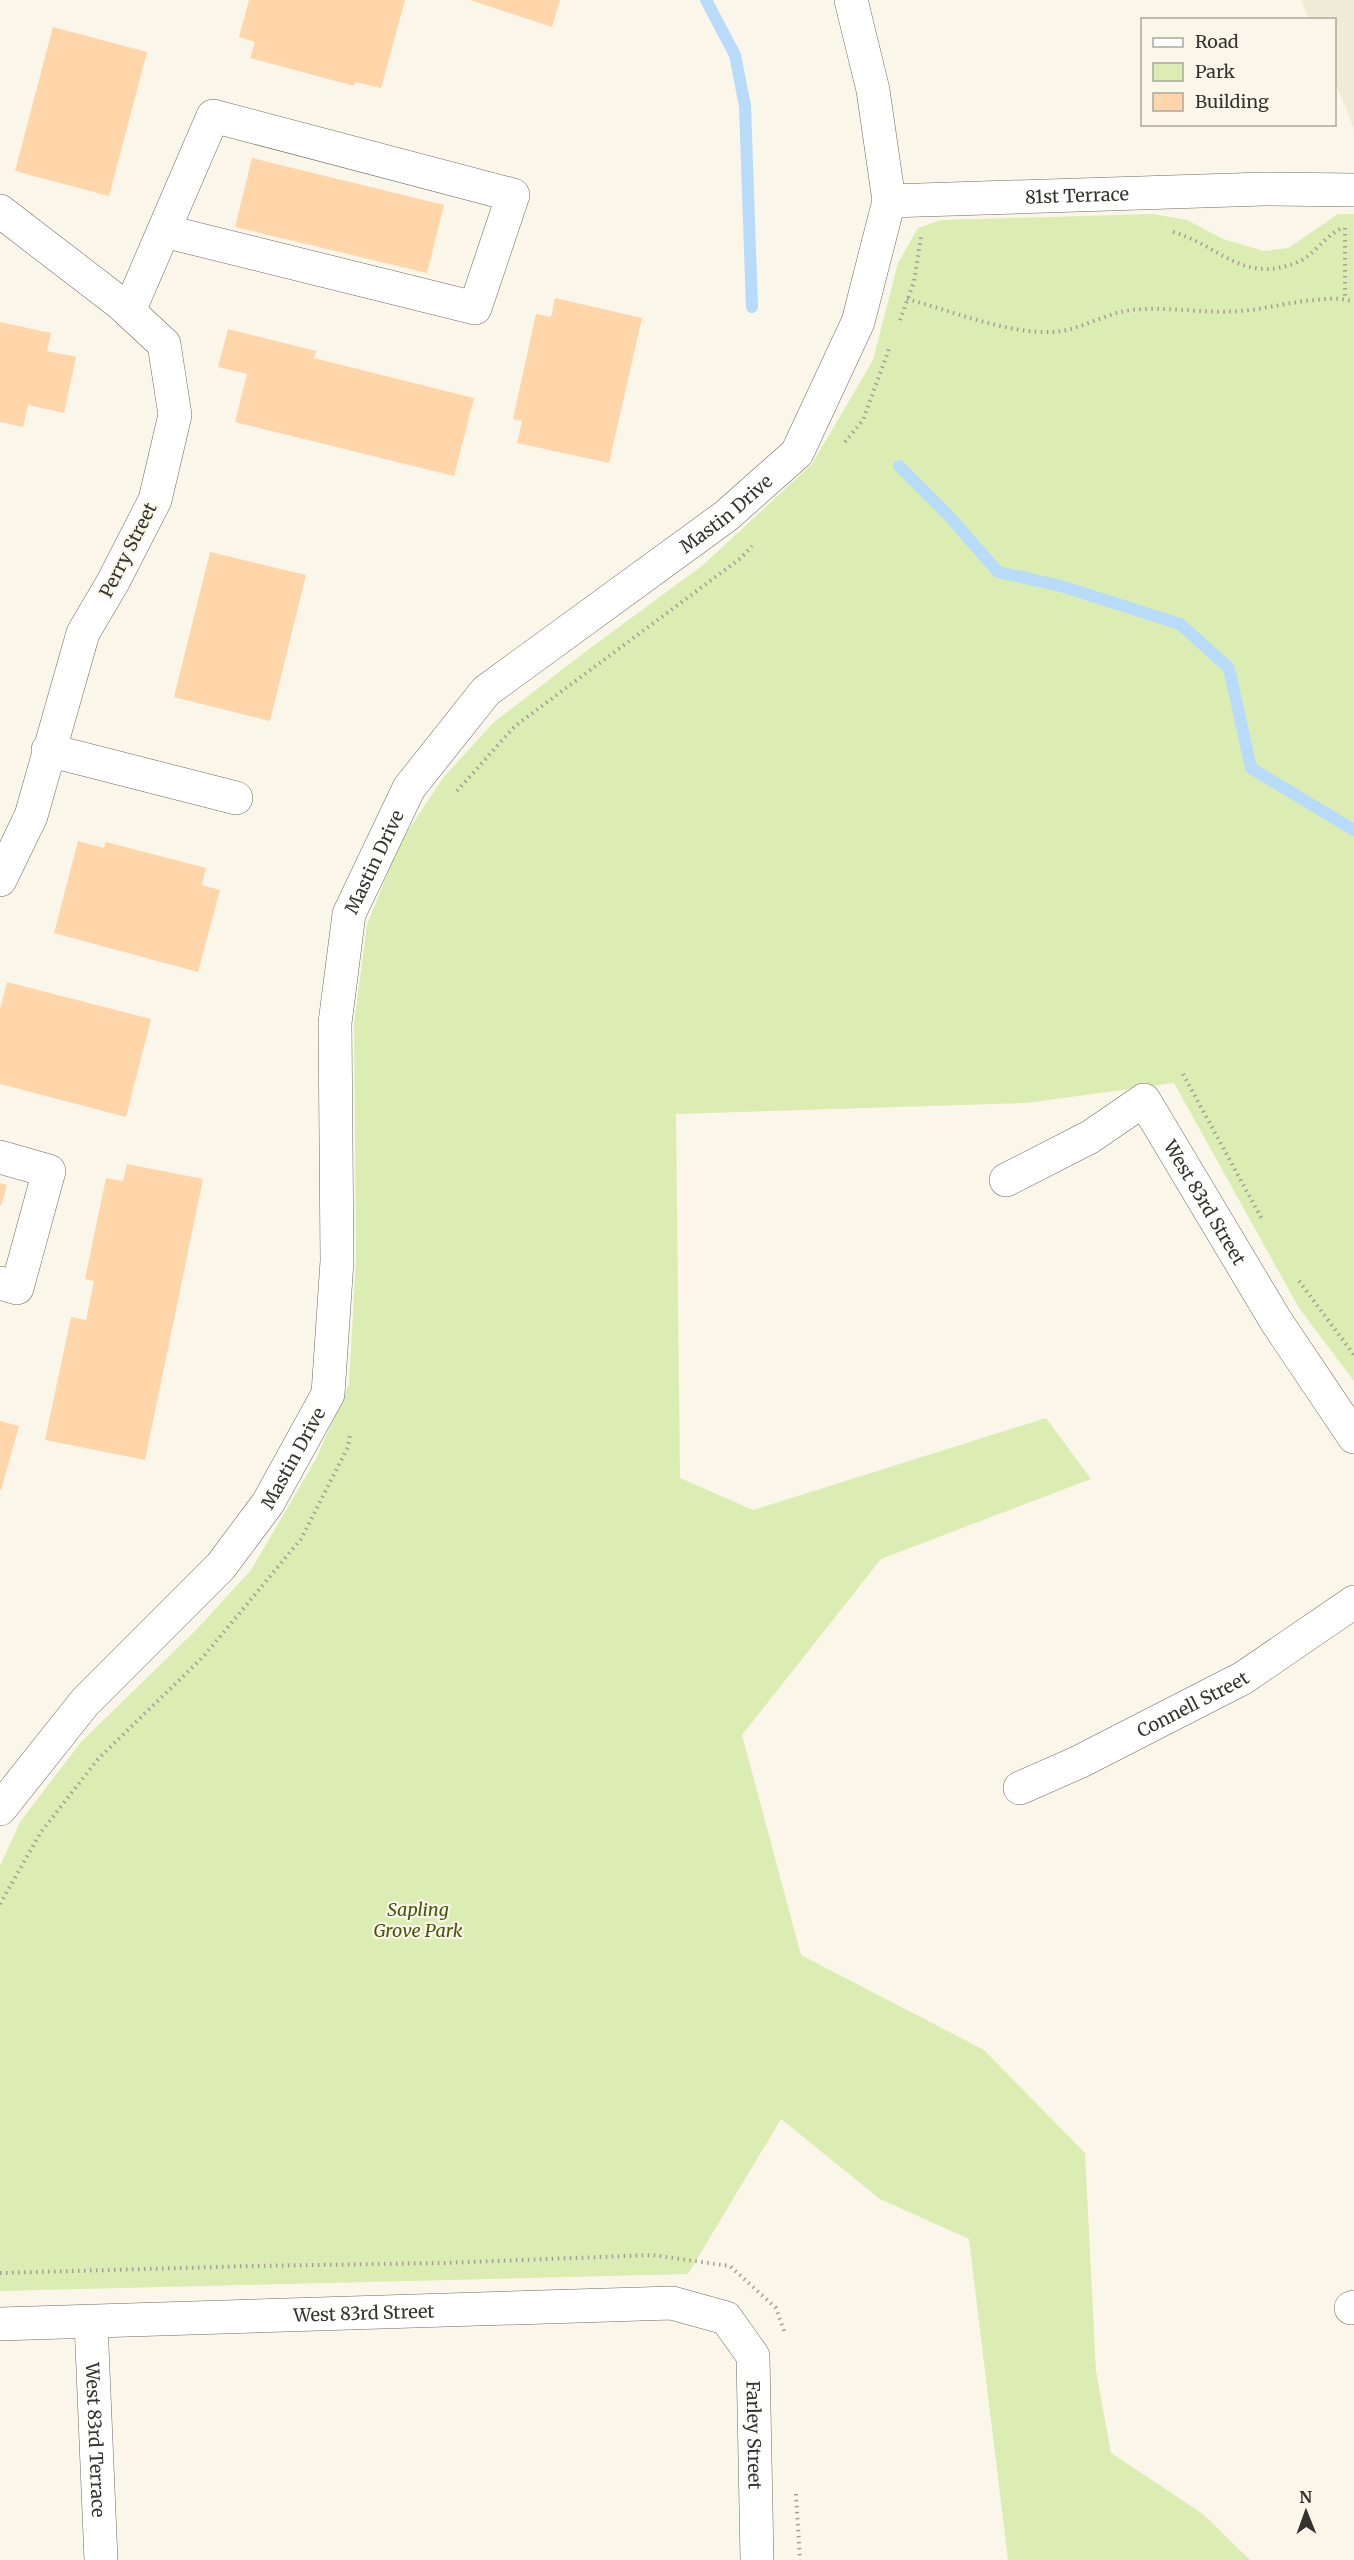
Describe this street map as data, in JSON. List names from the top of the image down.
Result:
{
  "streets": {
    "street": [
      "81st Terrace",
      "Mastin Drive",
      "Perry Street",
      "West 83rd Street",
      "Connell Street",
      "Farley Street",
      "West 83rd Terrace"
    ]
  },
  "crossings": [
    ["81st Terrace", "Mastin Drive"],
    ["West 83rd Street", "Farley Street"],
    ["West 83rd Street", "West 83rd Terrace"]
  ],
  "parks": ["Sapling Grove Park"],
  "legend": ["Road", "Park", "Building"],
  "north": "top"
}
